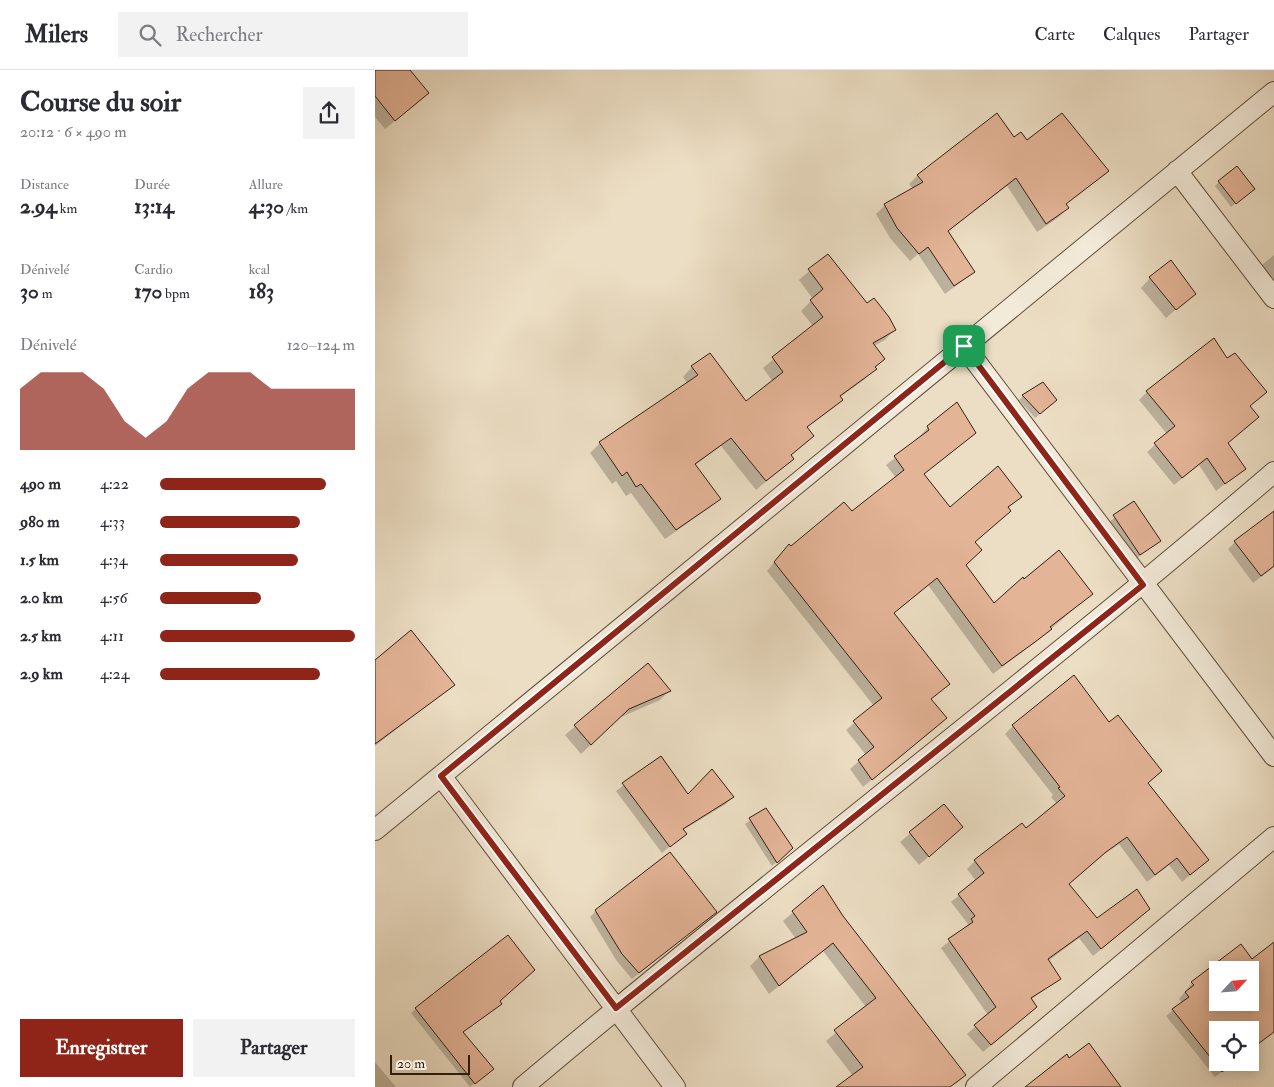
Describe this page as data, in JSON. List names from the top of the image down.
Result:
{
  "scale_bar": "20 m",
  "north": "top right",
  "page": {
    "header": "Milers",
    "search": "Rechercher",
    "nav": ["Carte", "Calques", "Partager"],
    "heading": ["Course du soir", "20:12 · 6 × 490 m"],
    "stats": [
      ["Distance", "2.94 km"],
      ["Durée", "13:14"],
      ["Allure", "4:30 /km"],
      ["Dénivelé", "30 m"],
      ["Cardio", "170 bpm"],
      ["kcal", "183"]
    ],
    "chart": ["Dénivelé", "120–124 m"],
    "list": [
      {
        "name": "490 m",
        "note": "4:22"
      },
      {
        "name": "980 m",
        "note": "4:33"
      },
      {
        "name": "1.5 km",
        "note": "4:34"
      },
      {
        "name": "2.0 km",
        "note": "4:56"
      },
      {
        "name": "2.5 km",
        "note": "4:11"
      },
      {
        "name": "2.9 km",
        "note": "4:24"
      }
    ],
    "buttons": ["Enregistrer", "Partager"],
    "scale": "20 m"
  }
}
